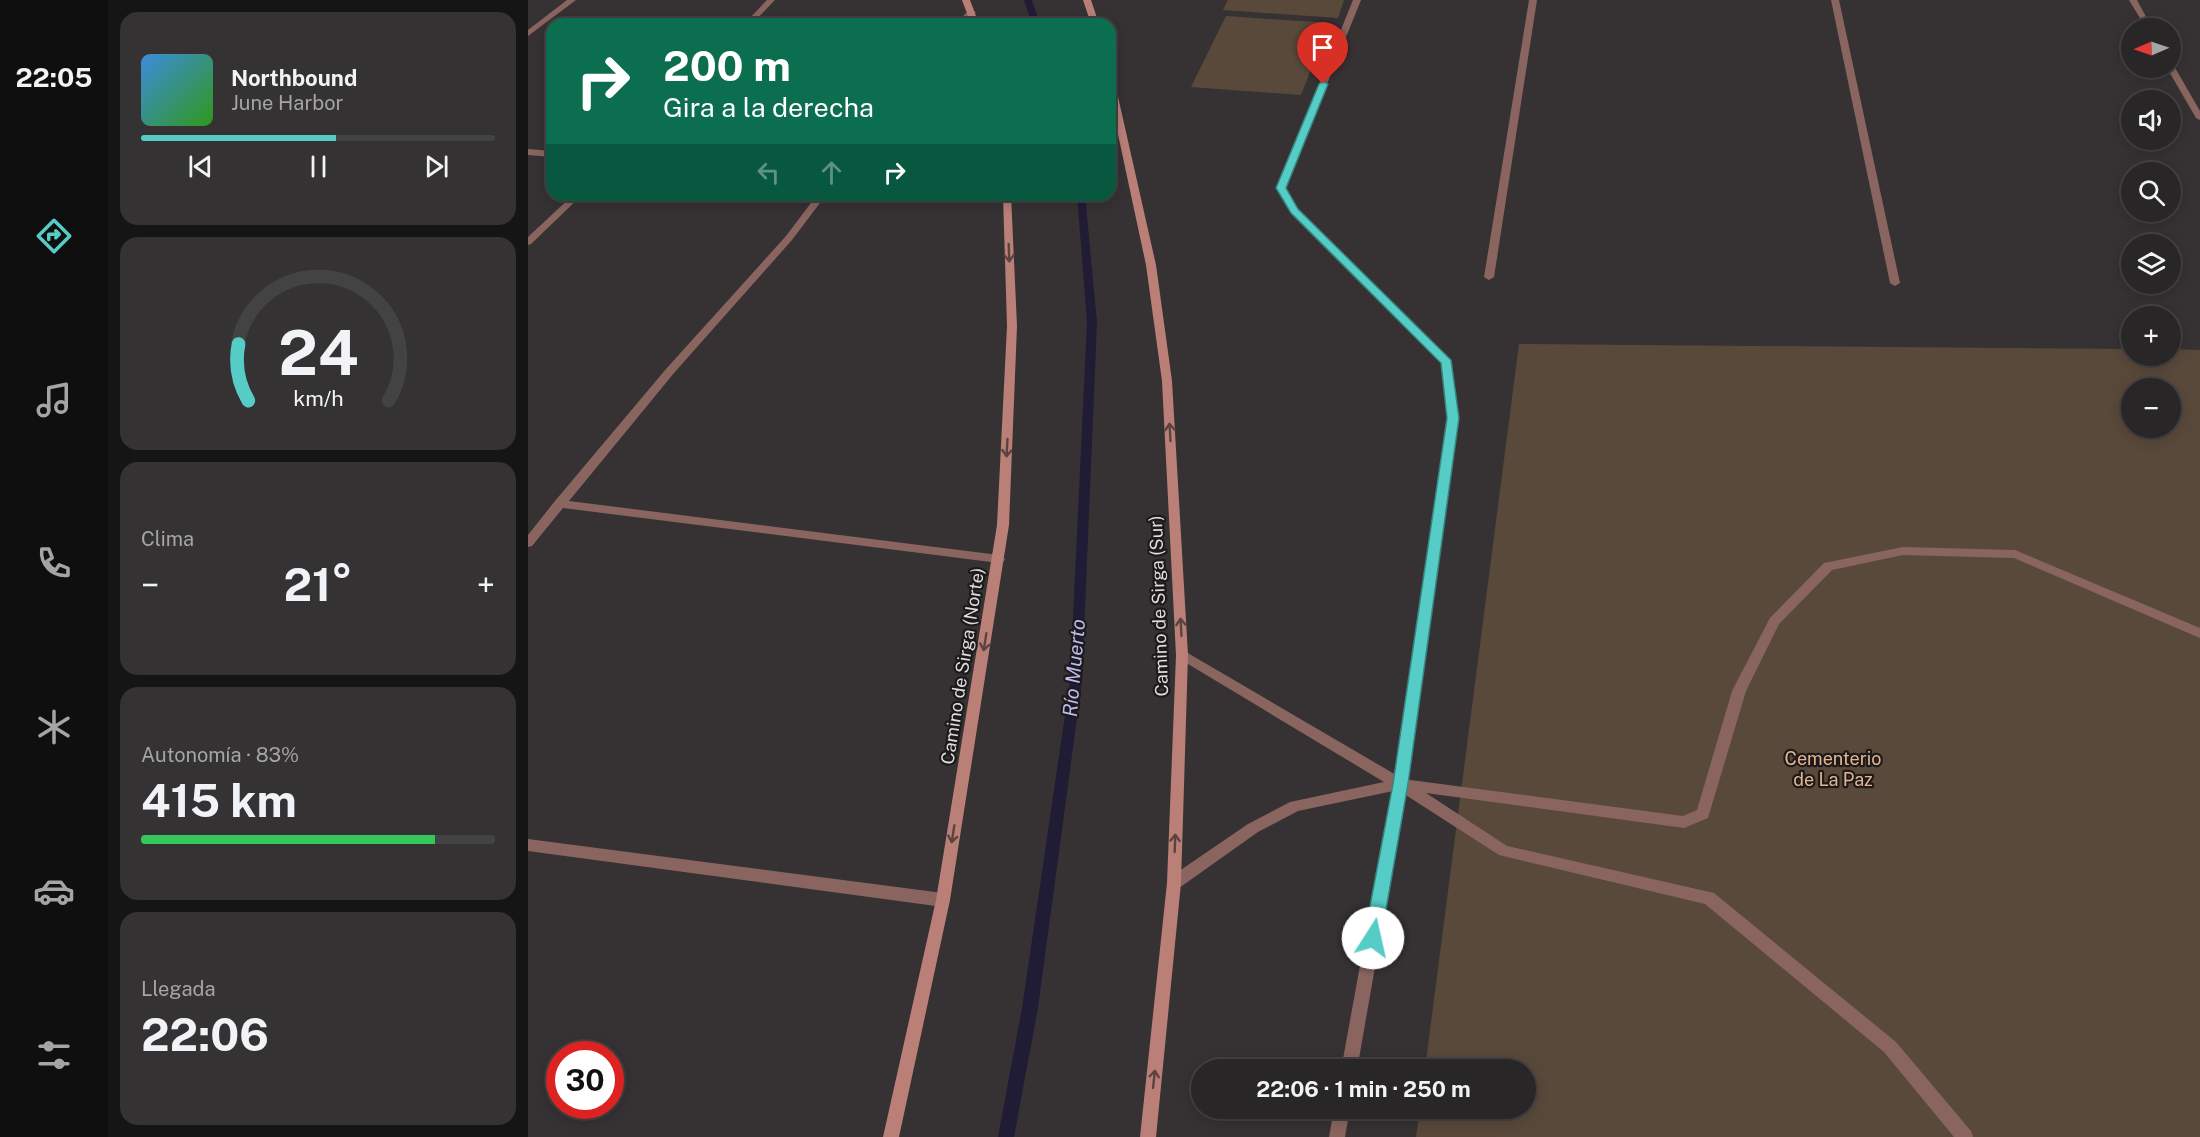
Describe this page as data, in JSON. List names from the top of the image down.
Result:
{
  "streets": {
    "main road": ["Camino de Sirga (Sur)", "Camino de Sirga (Norte)"]
  },
  "one_way": ["Camino de Sirga (Sur)", "Camino de Sirga (Norte)"],
  "water": ["Río Muerto"],
  "parks": ["Cementerio de La Paz"],
  "north": "left",
  "page": {
    "tabs": "22:05",
    "map_buttons": ["+", "−"],
    "turn": ["200 m", "Gira a la derecha"],
    "song": ["Northbound", "June Harbor"],
    "tile": [
      "Clima",
      ["Autonomía · 83%", "415 km"],
      ["Llegada", "22:06"]
    ],
    "heat": ["−", "21°", "+"],
    "limit": "30",
    "trip": "22:06 · 1 min · 250 m",
    "gauge": ["24", "km/h"]
  }
}
